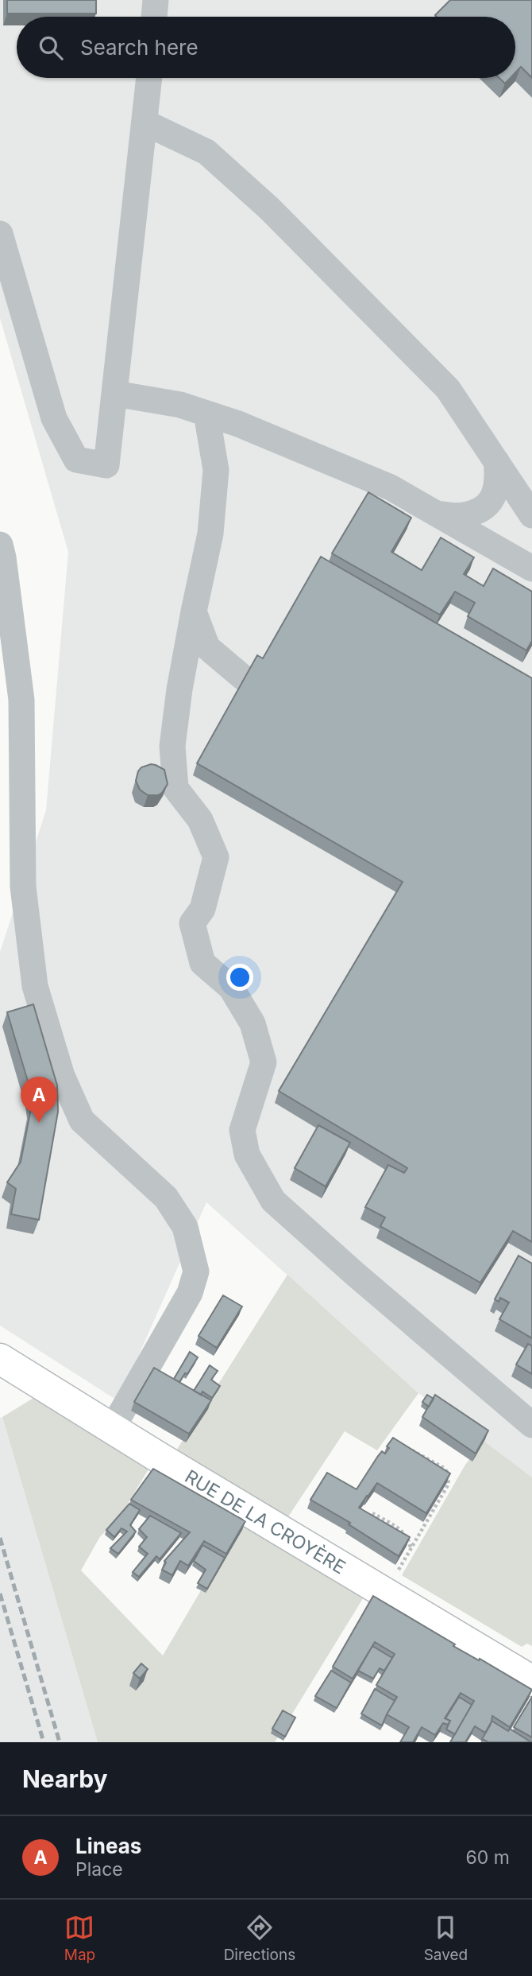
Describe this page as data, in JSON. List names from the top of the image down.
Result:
{
  "streets": {
    "main road": ["RUE DE LA CROYÈRE"]
  },
  "page": {
    "search": "Search here",
    "pins": "A",
    "heading": "Nearby",
    "list": [
      {
        "mark": "A",
        "name": "Lineas",
        "note": "Place",
        "value": "60 m"
      }
    ],
    "nav": ["Map", "Directions", "Saved"]
  }
}
